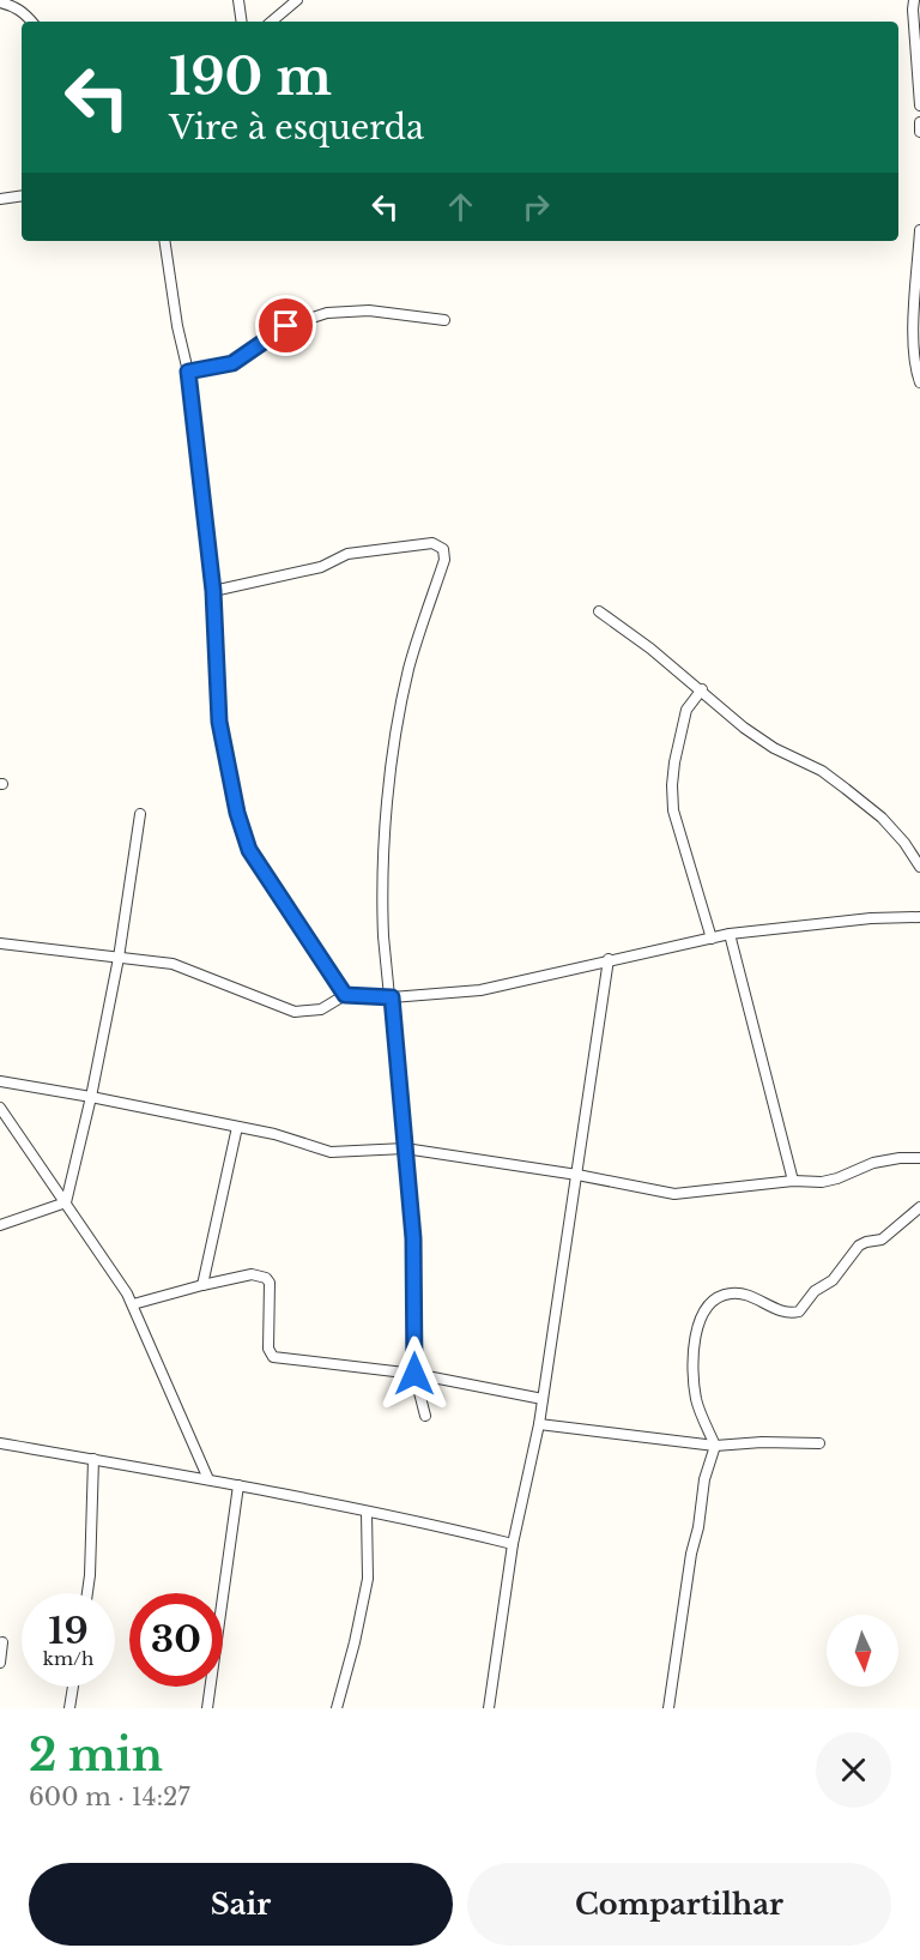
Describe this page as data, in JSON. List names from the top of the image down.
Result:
{
  "north": "bottom",
  "page": {
    "turn": ["190 m", "Vire à esquerda"],
    "speed": "19 km/h",
    "limit": "30",
    "heading": ["2 min", "600 m · 14:27"],
    "buttons": ["Sair", "Compartilhar"]
  }
}
